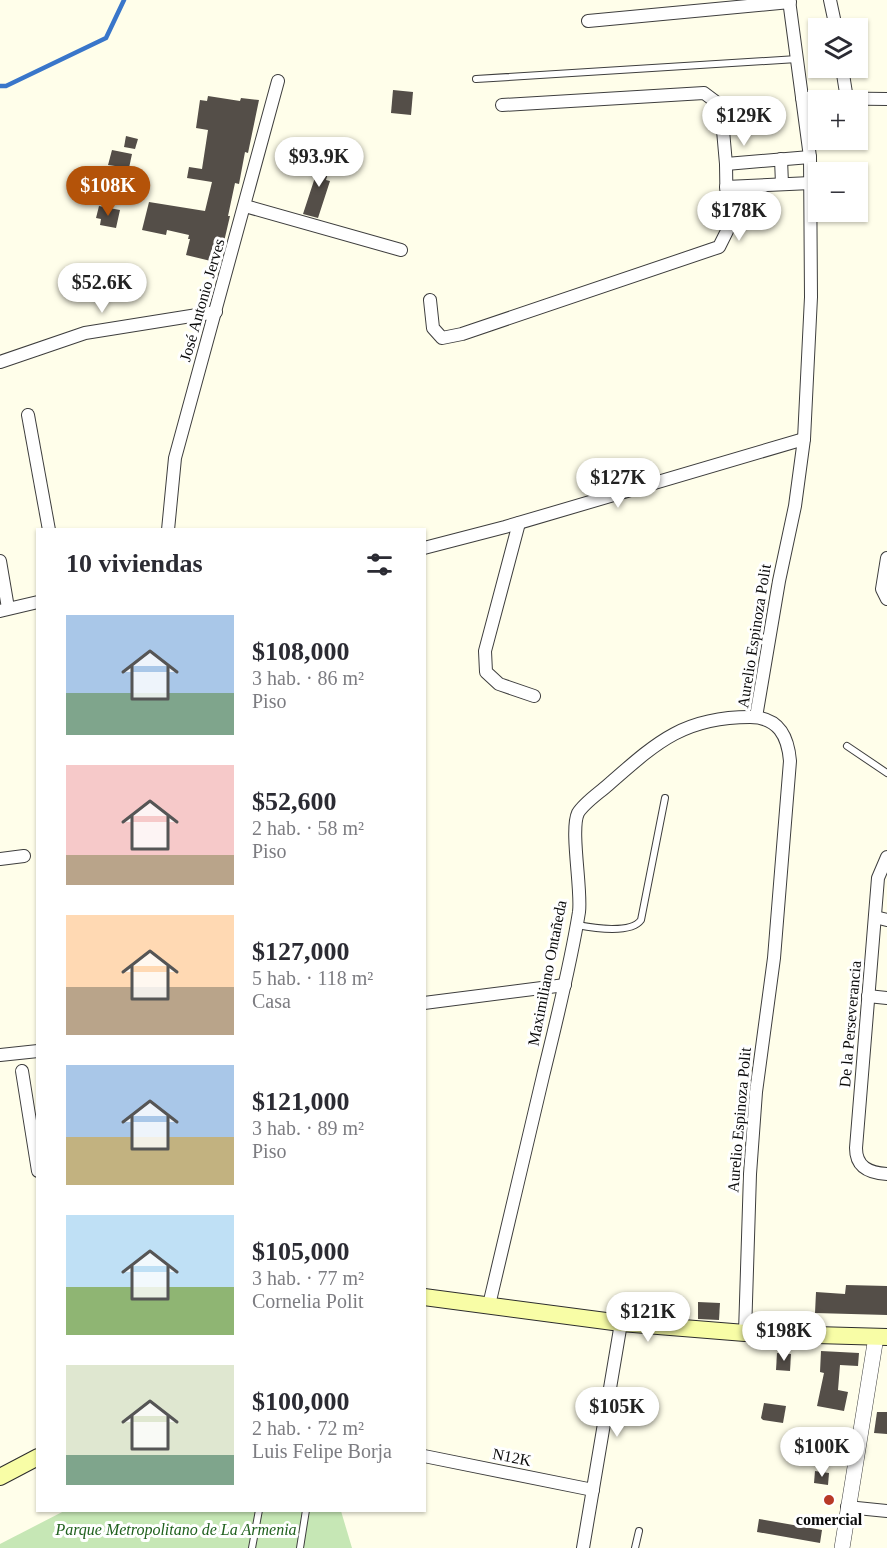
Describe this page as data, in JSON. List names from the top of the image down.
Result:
{
  "streets": {
    "street": [
      "José Antonio Jerves",
      "Aurelio Espinoza Polit",
      "Maximiliano Ontañeda",
      "De la Perseverancia",
      "N12K"
    ]
  },
  "crossings": [
    ["Aurelio Espinoza Polit", "Maximiliano Ontañeda"]
  ],
  "parks": ["Parque Metropolitano de La Armenia"],
  "places": ["comercial"],
  "page": {
    "map_buttons": ["+", "−"],
    "price": [
      "$129K",
      "$93.9K",
      "$108K",
      "$178K",
      "$52.6K",
      "$127K",
      "$121K",
      "$198K",
      "$105K",
      "$100K"
    ],
    "heading": "10 viviendas",
    "list": [
      {
        "name": "$108,000",
        "note": "3 hab. · 86 m² · Piso"
      },
      {
        "name": "$52,600",
        "note": "2 hab. · 58 m² · Piso"
      },
      {
        "name": "$127,000",
        "note": "5 hab. · 118 m² · Casa"
      },
      {
        "name": "$121,000",
        "note": "3 hab. · 89 m² · Piso"
      },
      {
        "name": "$105,000",
        "note": "3 hab. · 77 m² · Cornelia Polit"
      },
      {
        "name": "$100,000",
        "note": "2 hab. · 72 m² · Luis Felipe Borja"
      }
    ]
  }
}
